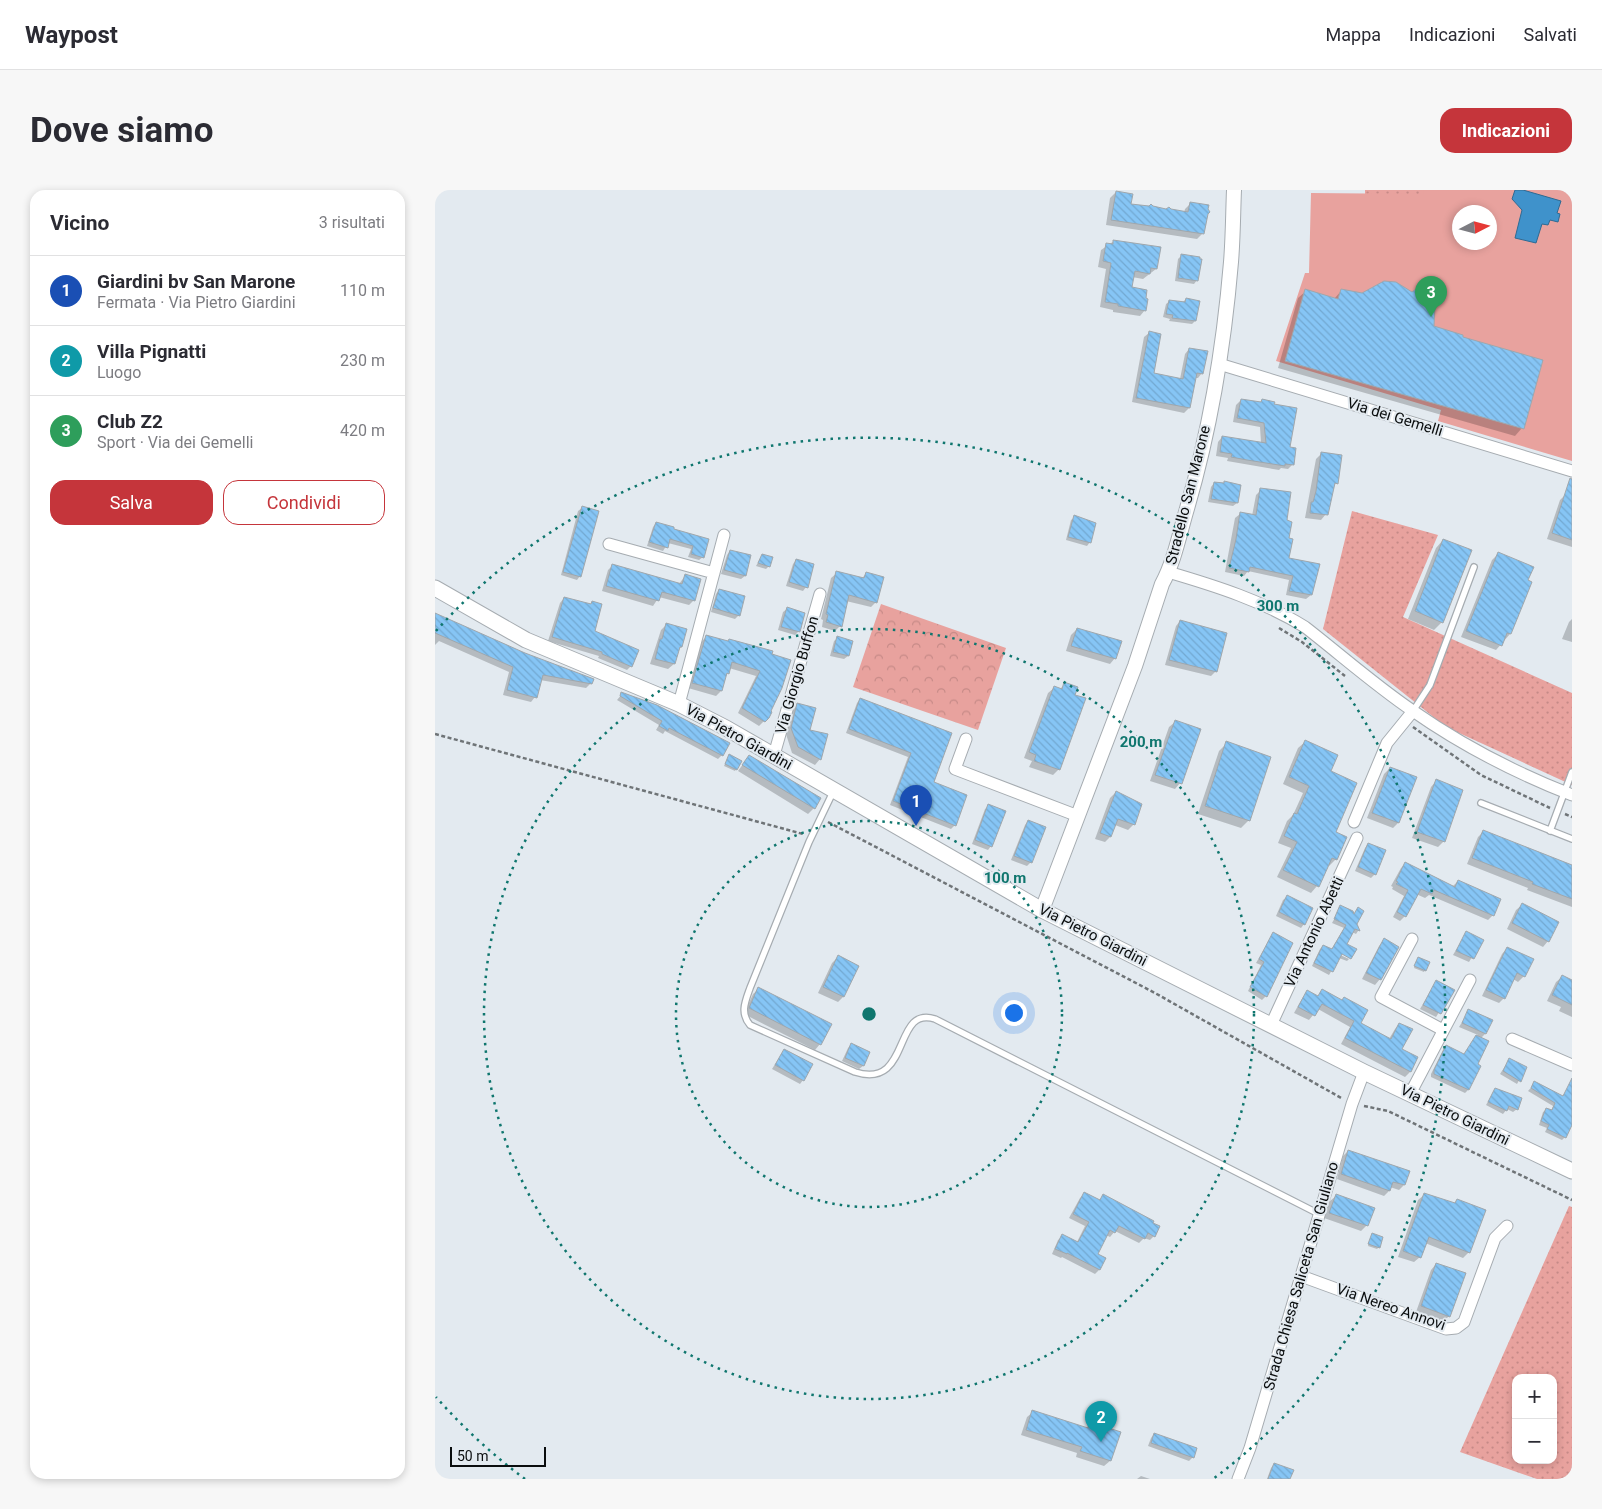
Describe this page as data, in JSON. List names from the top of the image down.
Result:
{
  "streets": {
    "main road": ["Via Pietro Giardini"],
    "street": [
      "Via dei Gemelli",
      "Stradello San Marone",
      "Via Giorgio Buffon",
      "Via Antonio Abetti",
      "Strada Chiesa Saliceta San Giuliano",
      "Via Nereo Annovi"
    ]
  },
  "crossings": [
    ["Via dei Gemelli", "Stradello San Marone"],
    ["Stradello San Marone", "Via Pietro Giardini"],
    ["Via Giorgio Buffon", "Via Pietro Giardini"],
    ["Via Pietro Giardini", "Via Antonio Abetti"],
    ["Via Pietro Giardini", "Strada Chiesa Saliceta San Giuliano"],
    ["Strada Chiesa Saliceta San Giuliano", "Via Nereo Annovi"]
  ],
  "scale_bar": "50 m",
  "north": "right",
  "page": {
    "header": "Waypost",
    "nav": ["Mappa", "Indicazioni", "Salvati"],
    "buttons": [
      "Indicazioni",
      ["Salva", "Condividi"]
    ],
    "title": "Dove siamo",
    "heading": ["Vicino", "3 risultati"],
    "list": [
      {
        "mark": "1",
        "name": "Giardini bv San Marone",
        "note": "Fermata · Via Pietro Giardini",
        "value": "110 m"
      },
      {
        "mark": "2",
        "name": "Villa Pignatti",
        "note": "Luogo",
        "value": "230 m"
      },
      {
        "mark": "3",
        "name": "Club Z2",
        "note": "Sport · Via dei Gemelli",
        "value": "420 m"
      }
    ],
    "pins": ["3", "1", "2"],
    "map_buttons": ["+", "−"],
    "scale": "50 m"
  },
  "rings": ["300 m", "200 m", "100 m"]
}
